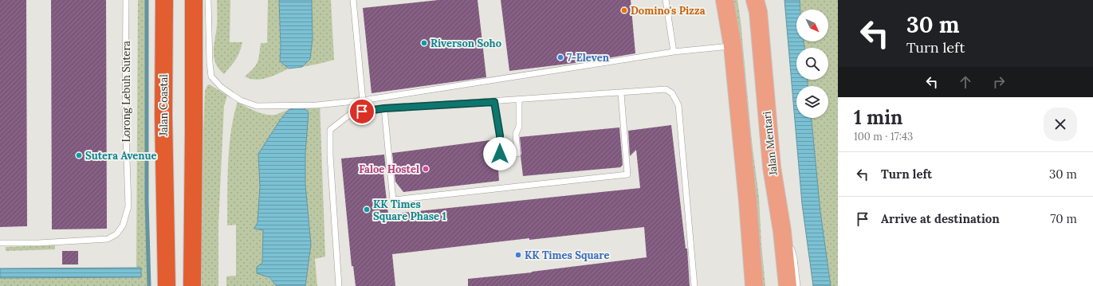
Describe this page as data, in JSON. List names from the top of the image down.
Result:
{
  "streets": {
    "highway": ["Jalan Coastal"],
    "main road": ["Jalan Mentari"],
    "lane": ["Lorong Lebuh Sutera"]
  },
  "places": [
    "Domino's Pizza",
    "Riverson Soho",
    "7-Eleven",
    "Sutera Avenue",
    "Faloe Hostel",
    "KK Times Square Phase 1",
    "KK Times Square"
  ],
  "north": "bottom right",
  "page": {
    "turn": ["30 m", "Turn left"],
    "heading": ["1 min", "100 m · 17:43"],
    "list": [
      {
        "name": "Turn left",
        "value": "30 m"
      },
      {
        "name": "Arrive at destination",
        "value": "70 m"
      }
    ]
  }
}
